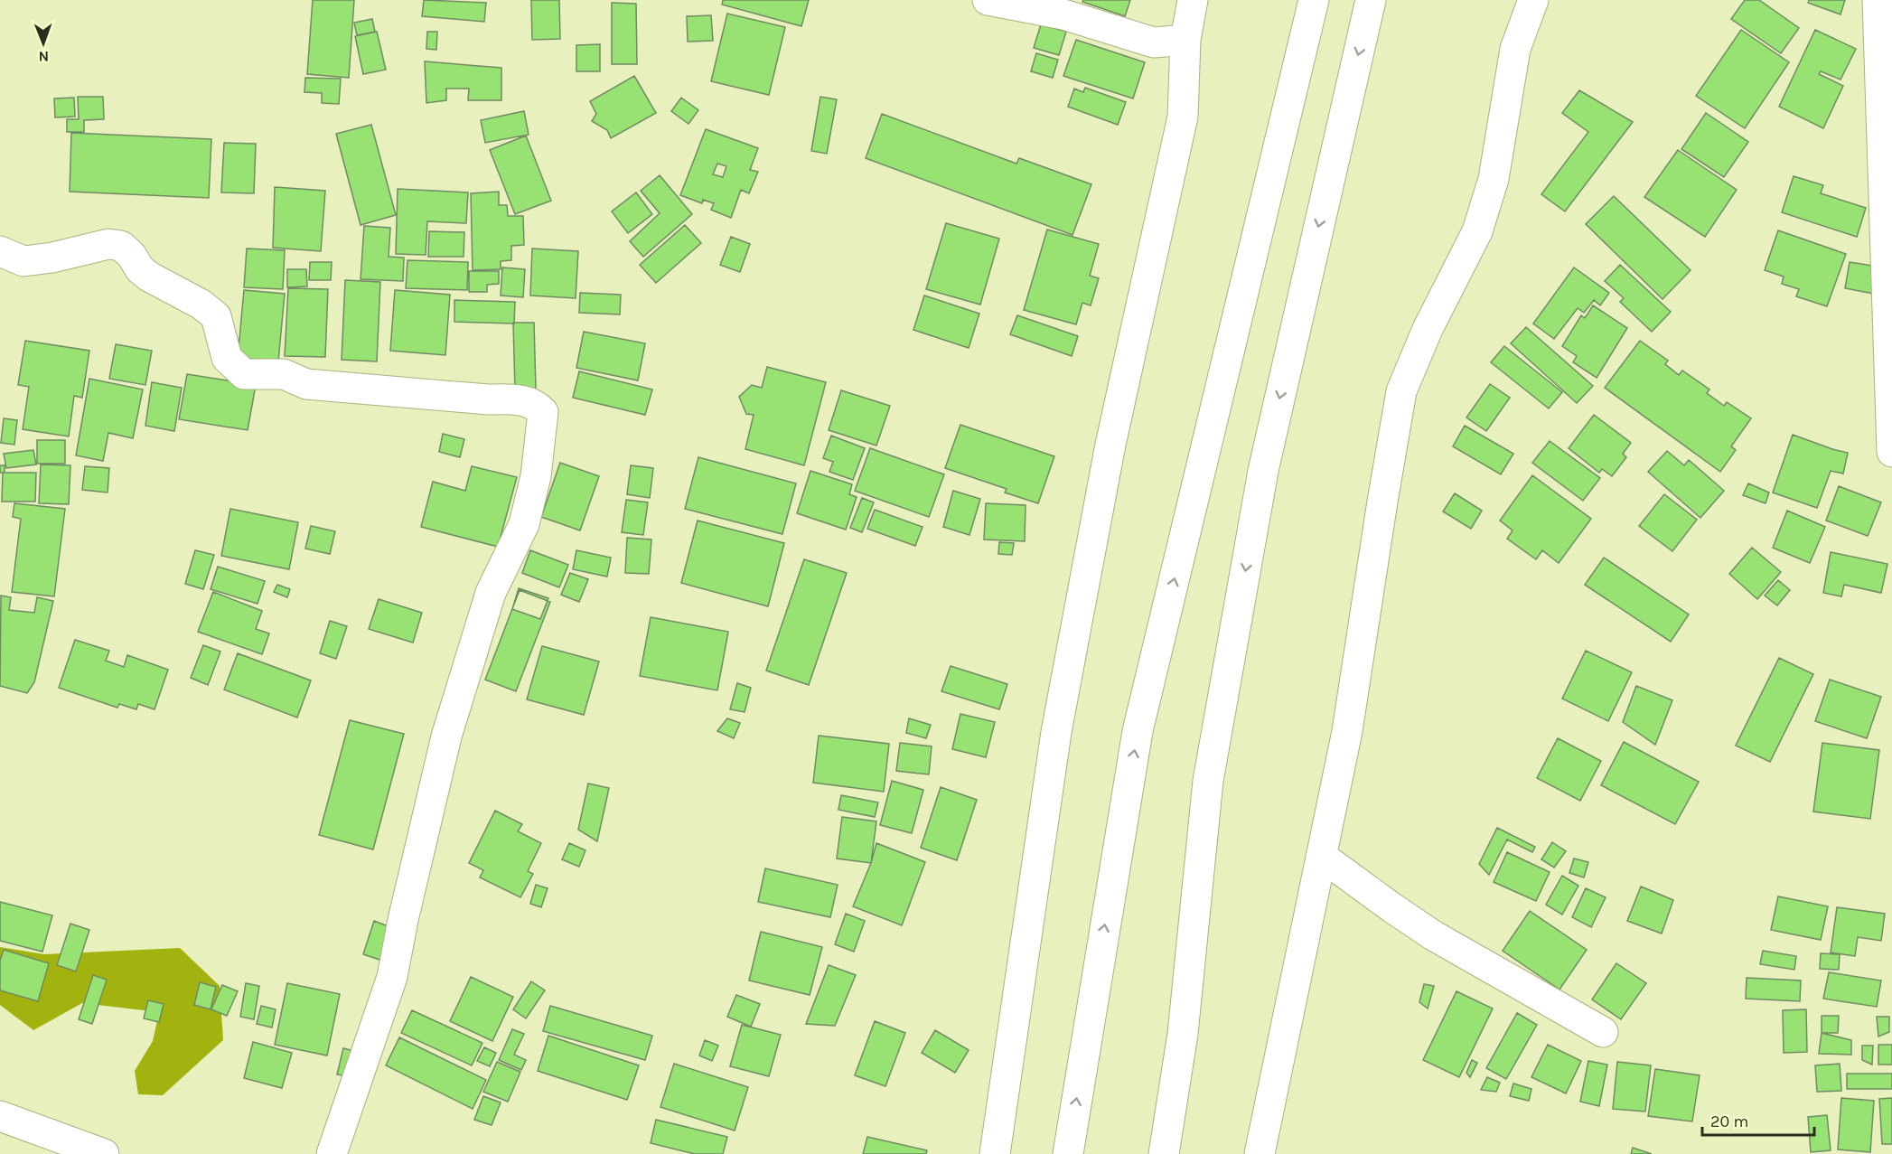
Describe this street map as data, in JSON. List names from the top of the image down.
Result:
{
  "scale_bar": "20 m",
  "north": "bottom"
}
